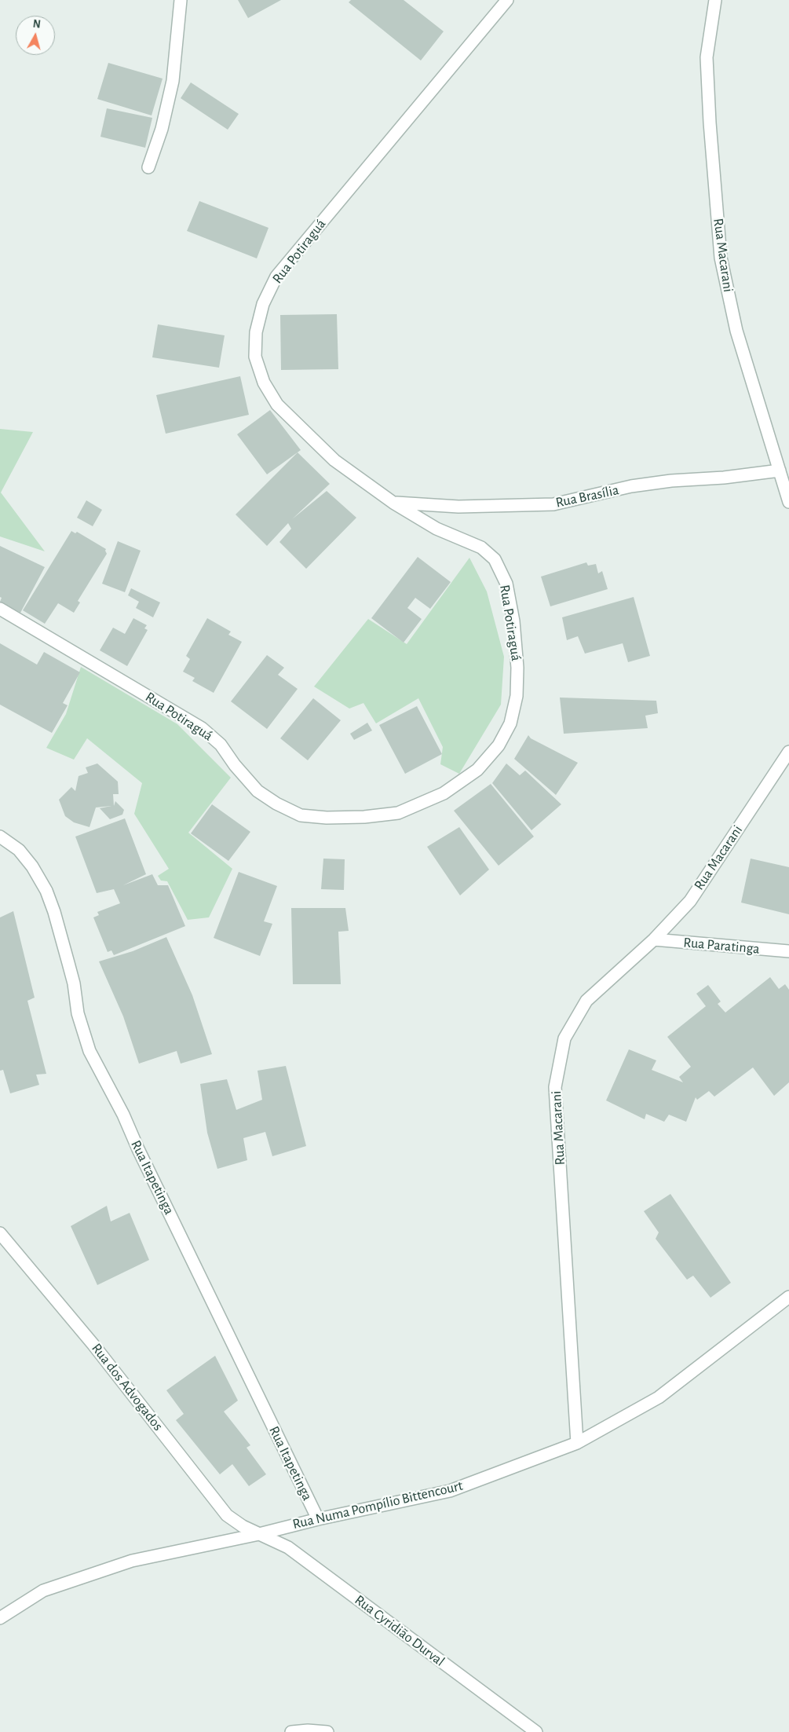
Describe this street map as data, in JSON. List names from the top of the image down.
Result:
{
  "streets": {
    "street": [
      "Rua Potiraguá",
      "Rua Macarani",
      "Rua Brasília",
      "Rua Paratinga",
      "Rua Itapetinga",
      "Rua dos Advogados",
      "Rua Numa Pompílio Bittencourt",
      "Rua Cyridião Durval"
    ]
  },
  "crossings": [
    ["Rua Potiraguá", "Rua Brasília"],
    ["Rua Macarani", "Rua Brasília"],
    ["Rua Macarani", "Rua Paratinga"],
    ["Rua Macarani", "Rua Numa Pompílio Bittencourt"],
    ["Rua Itapetinga", "Rua Numa Pompílio Bittencourt"],
    ["Rua dos Advogados", "Rua Numa Pompílio Bittencourt"],
    ["Rua dos Advogados", "Rua Cyridião Durval"],
    ["Rua Numa Pompílio Bittencourt", "Rua Cyridião Durval"]
  ],
  "north": "top"
}
